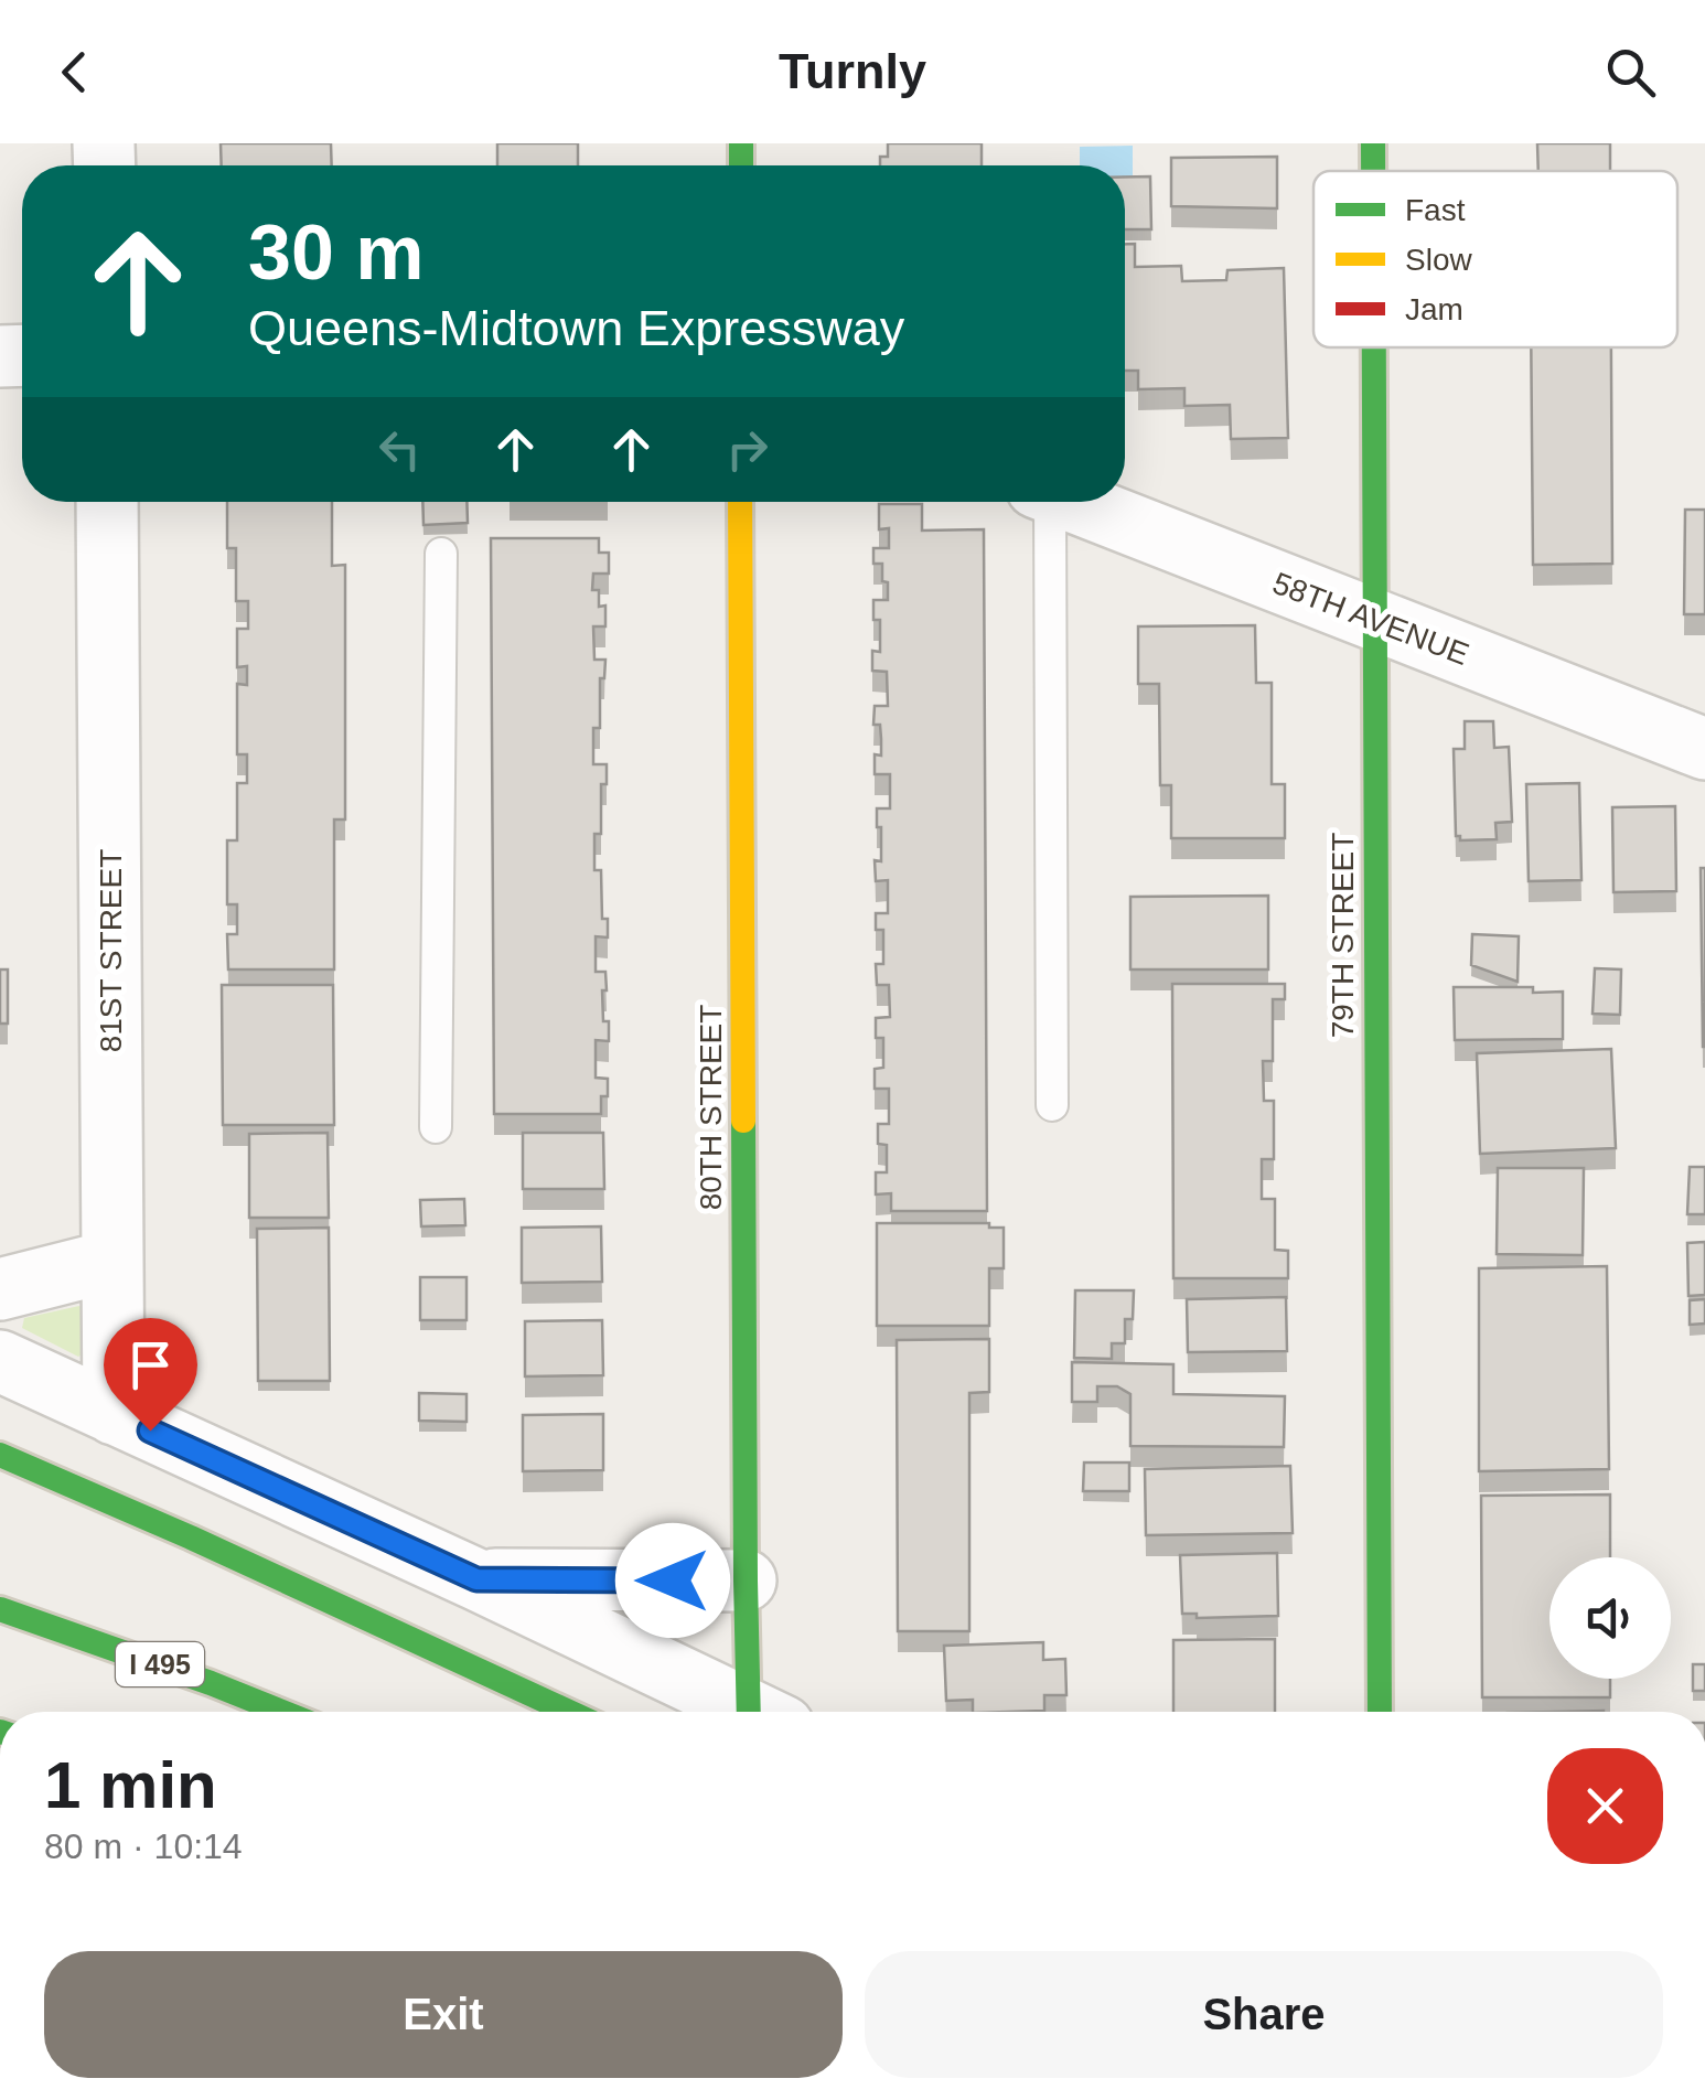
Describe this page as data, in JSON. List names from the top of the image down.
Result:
{
  "streets": {
    "main road": ["79TH STREET", "80TH STREET", "I 495"],
    "street": ["58TH AVENUE", "81ST STREET"]
  },
  "crossings": [
    ["58TH AVENUE", "79TH STREET"]
  ],
  "legend": ["Fast", "Slow", "Jam"],
  "page": {
    "header": "Turnly",
    "turn": ["30 m", "Queens-Midtown Expressway"],
    "heading": ["1 min", "80 m · 10:14"],
    "buttons": ["Exit", "Share"]
  }
}
